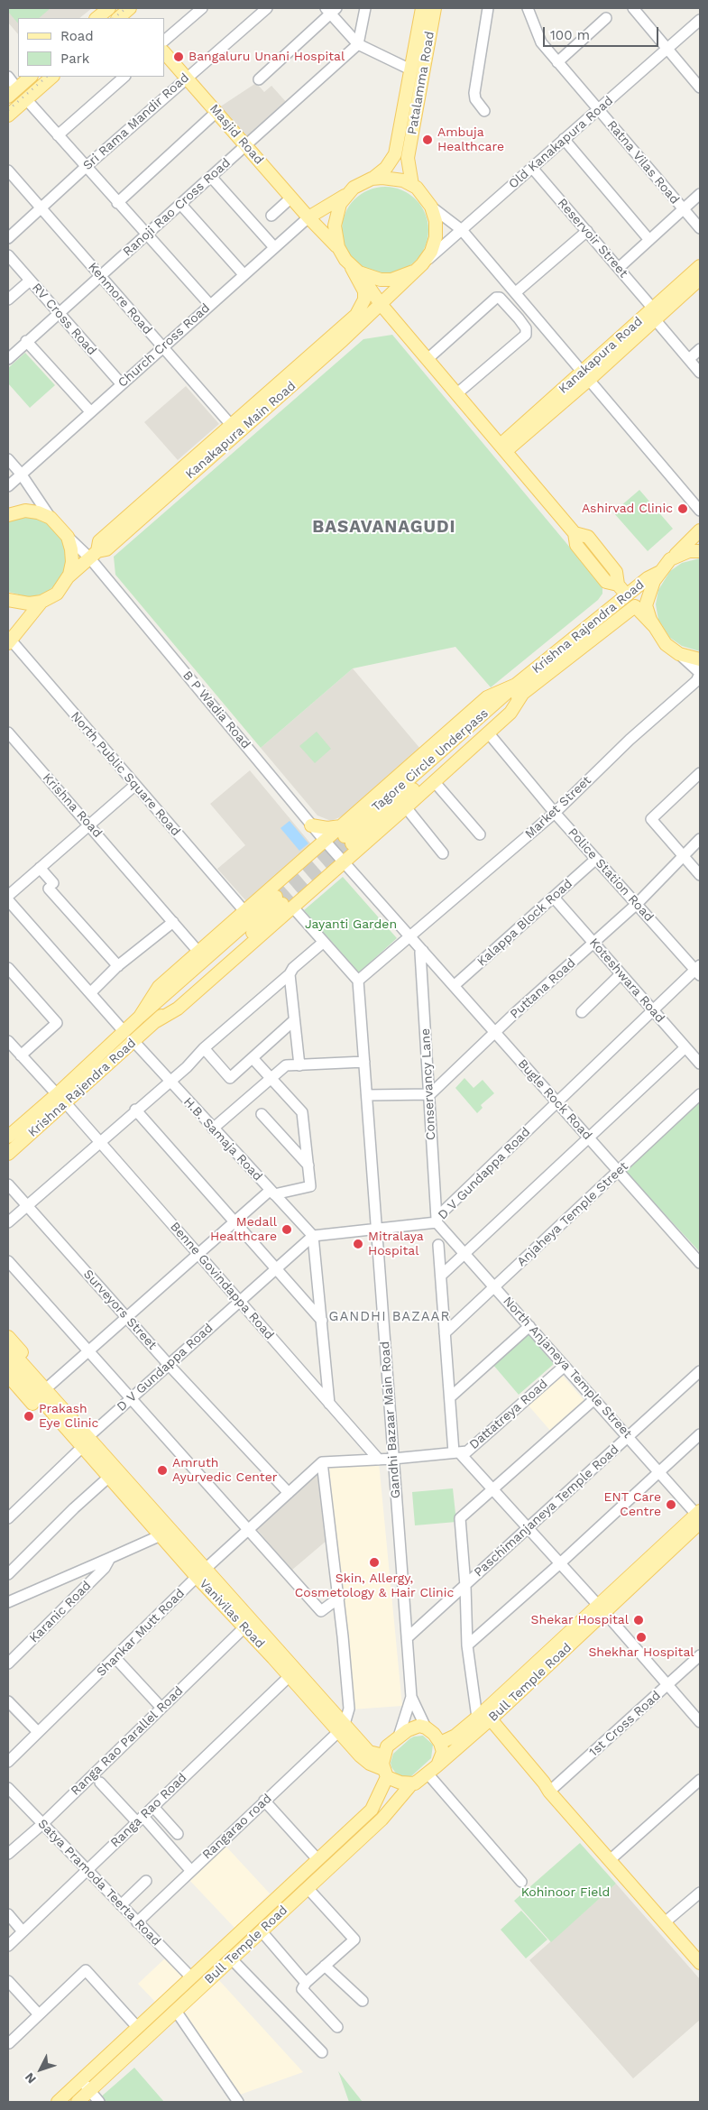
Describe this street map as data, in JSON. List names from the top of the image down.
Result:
{
  "streets": {
    "main road": [
      "Patalamma Road",
      "Masjid Road",
      "Kanakapura Road",
      "Kanakapura Main Road",
      "Krishna Rajendra Road",
      "Tagore Circle Underpass",
      "Vanivilas Road",
      "Bull Temple Road"
    ],
    "street": [
      "Sri Rama Mandir Road",
      "Old Kanakapura Road",
      "Ratna Vilas Road",
      "Ranoji Rao Cross Road",
      "Reservoir Street",
      "Kenmore Road",
      "RV Cross Road",
      "Church Cross Road",
      "B P Wadia Road",
      "North Public Square Road",
      "Krishna Road",
      "Market Street",
      "Police Station Road",
      "Kalappa Block Road",
      "Koteshwara Road",
      "Puttana Road",
      "Conservancy Lane",
      "Bugle Rock Road",
      "H.B. Samaja Road",
      "D V Gundappa Road",
      "Anjaheya Temple Street",
      "Benne Govindappa Road",
      "Surveyors Street",
      "North Anjaneya Temple Street",
      "Dattatreya Road",
      "Gandhi Bazaar Main Road",
      "Paschimanjaneya Temple Road",
      "Karanic Road",
      "Shankar Mutt Road",
      "1st Cross Road",
      "Ranga Rao Parallel Road",
      "Ranga Rao Road",
      "Rangarao road",
      "Satya Pramoda Teerta Road"
    ]
  },
  "crossings": [
    ["Patalamma Road", "Masjid Road"],
    ["Patalamma Road", "Old Kanakapura Road"],
    ["Patalamma Road", "Kanakapura Main Road"],
    ["Sri Rama Mandir Road", "Masjid Road"],
    ["Sri Rama Mandir Road", "Kenmore Road"],
    ["Masjid Road", "Old Kanakapura Road"],
    ["Masjid Road", "Ranoji Rao Cross Road"],
    ["Masjid Road", "Church Cross Road"],
    ["Masjid Road", "Kanakapura Main Road"],
    ["Old Kanakapura Road", "Ratna Vilas Road"],
    ["Old Kanakapura Road", "Reservoir Street"],
    ["Old Kanakapura Road", "Kanakapura Main Road"],
    ["Ranoji Rao Cross Road", "Kenmore Road"],
    ["Ranoji Rao Cross Road", "RV Cross Road"],
    ["Reservoir Street", "Kanakapura Road"],
    ["Kenmore Road", "Church Cross Road"],
    ["RV Cross Road", "Church Cross Road"],
    ["Kanakapura Main Road", "B P Wadia Road"],
    ["Krishna Rajendra Road", "Tagore Circle Underpass"],
    ["Krishna Rajendra Road", "H.B. Samaja Road"],
    ["Krishna Rajendra Road", "Benne Govindappa Road"],
    ["B P Wadia Road", "Market Street"],
    ["B P Wadia Road", "Bugle Rock Road"],
    ["Market Street", "Police Station Road"],
    ["Market Street", "Bugle Rock Road"],
    ["Market Street", "Gandhi Bazaar Main Road"],
    ["Police Station Road", "Kalappa Block Road"],
    ["Police Station Road", "Puttana Road"],
    ["Police Station Road", "D V Gundappa Road"],
    ["Kalappa Block Road", "Koteshwara Road"],
    ["Kalappa Block Road", "Bugle Rock Road"],
    ["Koteshwara Road", "Puttana Road"],
    ["Koteshwara Road", "D V Gundappa Road"],
    ["Puttana Road", "Conservancy Lane"],
    ["Puttana Road", "Bugle Rock Road"],
    ["Conservancy Lane", "Bugle Rock Road"],
    ["Conservancy Lane", "D V Gundappa Road"],
    ["Conservancy Lane", "North Anjaneya Temple Street"],
    ["Bugle Rock Road", "D V Gundappa Road"],
    ["Bugle Rock Road", "Anjaheya Temple Street"],
    ["H.B. Samaja Road", "D V Gundappa Road"],
    ["D V Gundappa Road", "Benne Govindappa Road"],
    ["D V Gundappa Road", "Surveyors Street"],
    ["D V Gundappa Road", "North Anjaneya Temple Street"],
    ["D V Gundappa Road", "Gandhi Bazaar Main Road"],
    ["D V Gundappa Road", "Vanivilas Road"],
    ["Anjaheya Temple Street", "North Anjaneya Temple Street"],
    ["Surveyors Street", "Shankar Mutt Road"],
    ["North Anjaneya Temple Street", "Dattatreya Road"],
    ["North Anjaneya Temple Street", "Paschimanjaneya Temple Road"],
    ["North Anjaneya Temple Street", "Bull Temple Road"],
    ["Dattatreya Road", "Gandhi Bazaar Main Road"],
    ["Gandhi Bazaar Main Road", "Paschimanjaneya Temple Road"],
    ["Karanic Road", "Vanivilas Road"],
    ["Vanivilas Road", "Shankar Mutt Road"],
    ["Vanivilas Road", "Bull Temple Road"],
    ["Vanivilas Road", "Ranga Rao Parallel Road"],
    ["Vanivilas Road", "Ranga Rao Road"],
    ["Vanivilas Road", "Rangarao road"],
    ["Bull Temple Road", "Satya Pramoda Teerta Road"],
    ["Ranga Rao Parallel Road", "Satya Pramoda Teerta Road"],
    ["Ranga Rao Road", "Satya Pramoda Teerta Road"],
    ["Rangarao road", "Satya Pramoda Teerta Road"]
  ],
  "districts": ["BASAVANAGUDI", "GANDHI BAZAAR"],
  "parks": ["Jayanti Garden", "Kohinoor Field"],
  "places": [
    "Bangaluru Unani Hospital",
    "Ambuja Healthcare",
    "Ashirvad Clinic",
    "Medall Healthcare",
    "Mitralaya Hospital",
    "Prakash Eye Clinic",
    "Amruth Ayurvedic Center",
    "ENT Care Centre",
    "Skin, Allergy, Cosmetology & Hair Clinic",
    "Shekar Hospital",
    "Shekhar Hospital"
  ],
  "legend": ["Road", "Park"],
  "scale_bar": "100 m",
  "north": "bottom left"
}
